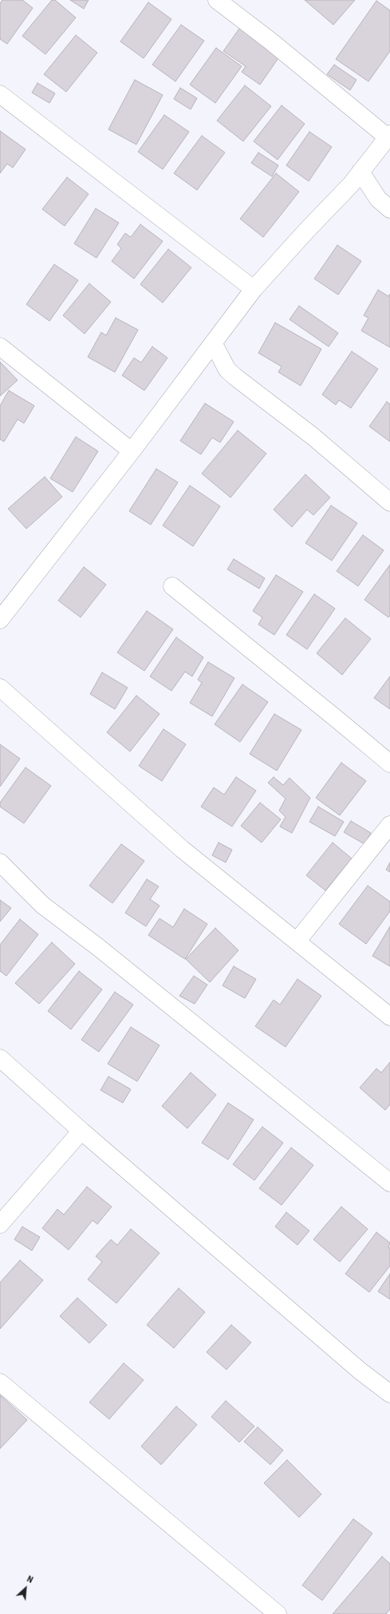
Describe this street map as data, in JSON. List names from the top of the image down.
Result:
{
  "north": "top right"
}
